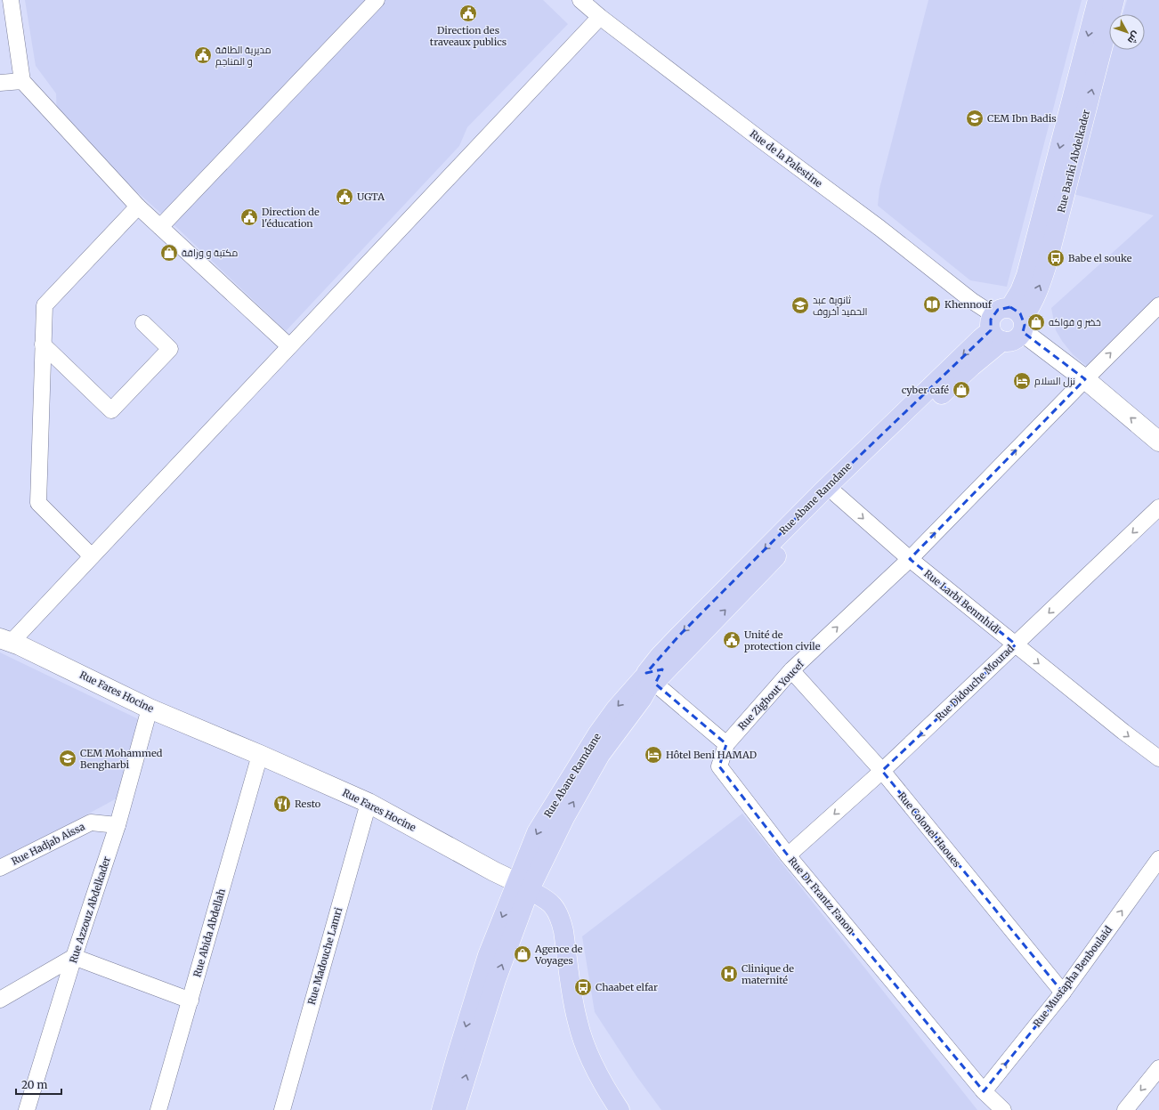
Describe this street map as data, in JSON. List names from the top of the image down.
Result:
{
  "streets": {
    "main road": ["Rue Bariki Abdelkader", "Rue Abane Ramdane", "Rue Fares Hocine"],
    "street": [
      "Rue de la Palestine",
      "Rue Larbi Benmhidi",
      "Rue Didouche Mourad",
      "Rue Zighout Youcef",
      "Rue Colonel Haoues",
      "Rue Hadjab Aissa",
      "Rue Dr Frantz Fanon",
      "Rue Azzouz Abdelkader",
      "Rue Abida Abdellah",
      "Rue Madouche Lamri",
      "Rue Mustapha Benboulaid"
    ]
  },
  "crossings": [
    ["Rue de la Palestine", "Rue Bariki Abdelkader"],
    ["Rue de la Palestine", "Rue Abane Ramdane"],
    ["Rue Bariki Abdelkader", "Rue Abane Ramdane"],
    ["Rue Abane Ramdane", "Rue Larbi Benmhidi"],
    ["Rue Abane Ramdane", "Rue Fares Hocine"],
    ["Rue Larbi Benmhidi", "Rue Didouche Mourad"],
    ["Rue Larbi Benmhidi", "Rue Zighout Youcef"],
    ["Rue Didouche Mourad", "Rue Colonel Haoues"],
    ["Rue Didouche Mourad", "Rue Dr Frantz Fanon"],
    ["Rue Fares Hocine", "Rue Azzouz Abdelkader"],
    ["Rue Fares Hocine", "Rue Abida Abdellah"],
    ["Rue Fares Hocine", "Rue Madouche Lamri"],
    ["Rue Zighout Youcef", "Rue Colonel Haoues"],
    ["Rue Zighout Youcef", "Rue Dr Frantz Fanon"],
    ["Rue Colonel Haoues", "Rue Mustapha Benboulaid"],
    ["Rue Hadjab Aissa", "Rue Azzouz Abdelkader"],
    ["Rue Dr Frantz Fanon", "Rue Mustapha Benboulaid"]
  ],
  "one_way": [
    "Rue Larbi Benmhidi",
    "Rue Didouche Mourad",
    "Rue Zighout Youcef",
    "Rue Mustapha Benboulaid"
  ],
  "places": {
    "public building": [
      "Direction des traveaux publics",
      "مديرية الطاقة و المناجم",
      "UGTA",
      "Direction de l'éducation",
      "Unité de protection civile"
    ],
    "school or university": ["CEM Ibn Badis", "ثانوية عبد الحميد آخروف", "CEM Mohammed Bengharbi"],
    "shop": [
      "مكتبة و وراقة",
      "خضر و فواكه",
      "cyber café",
      "Agence de Voyages"
    ],
    "bus stop": ["Babe el souke", "Chaabet elfar"],
    "library": ["Khennouf"],
    "hotel": ["نزل السلام", "Hôtel Beni HAMAD"],
    "restaurant": ["Resto"],
    "hospital": ["Clinique de maternité"]
  },
  "scale_bar": "20 m",
  "north": "bottom right"
}
